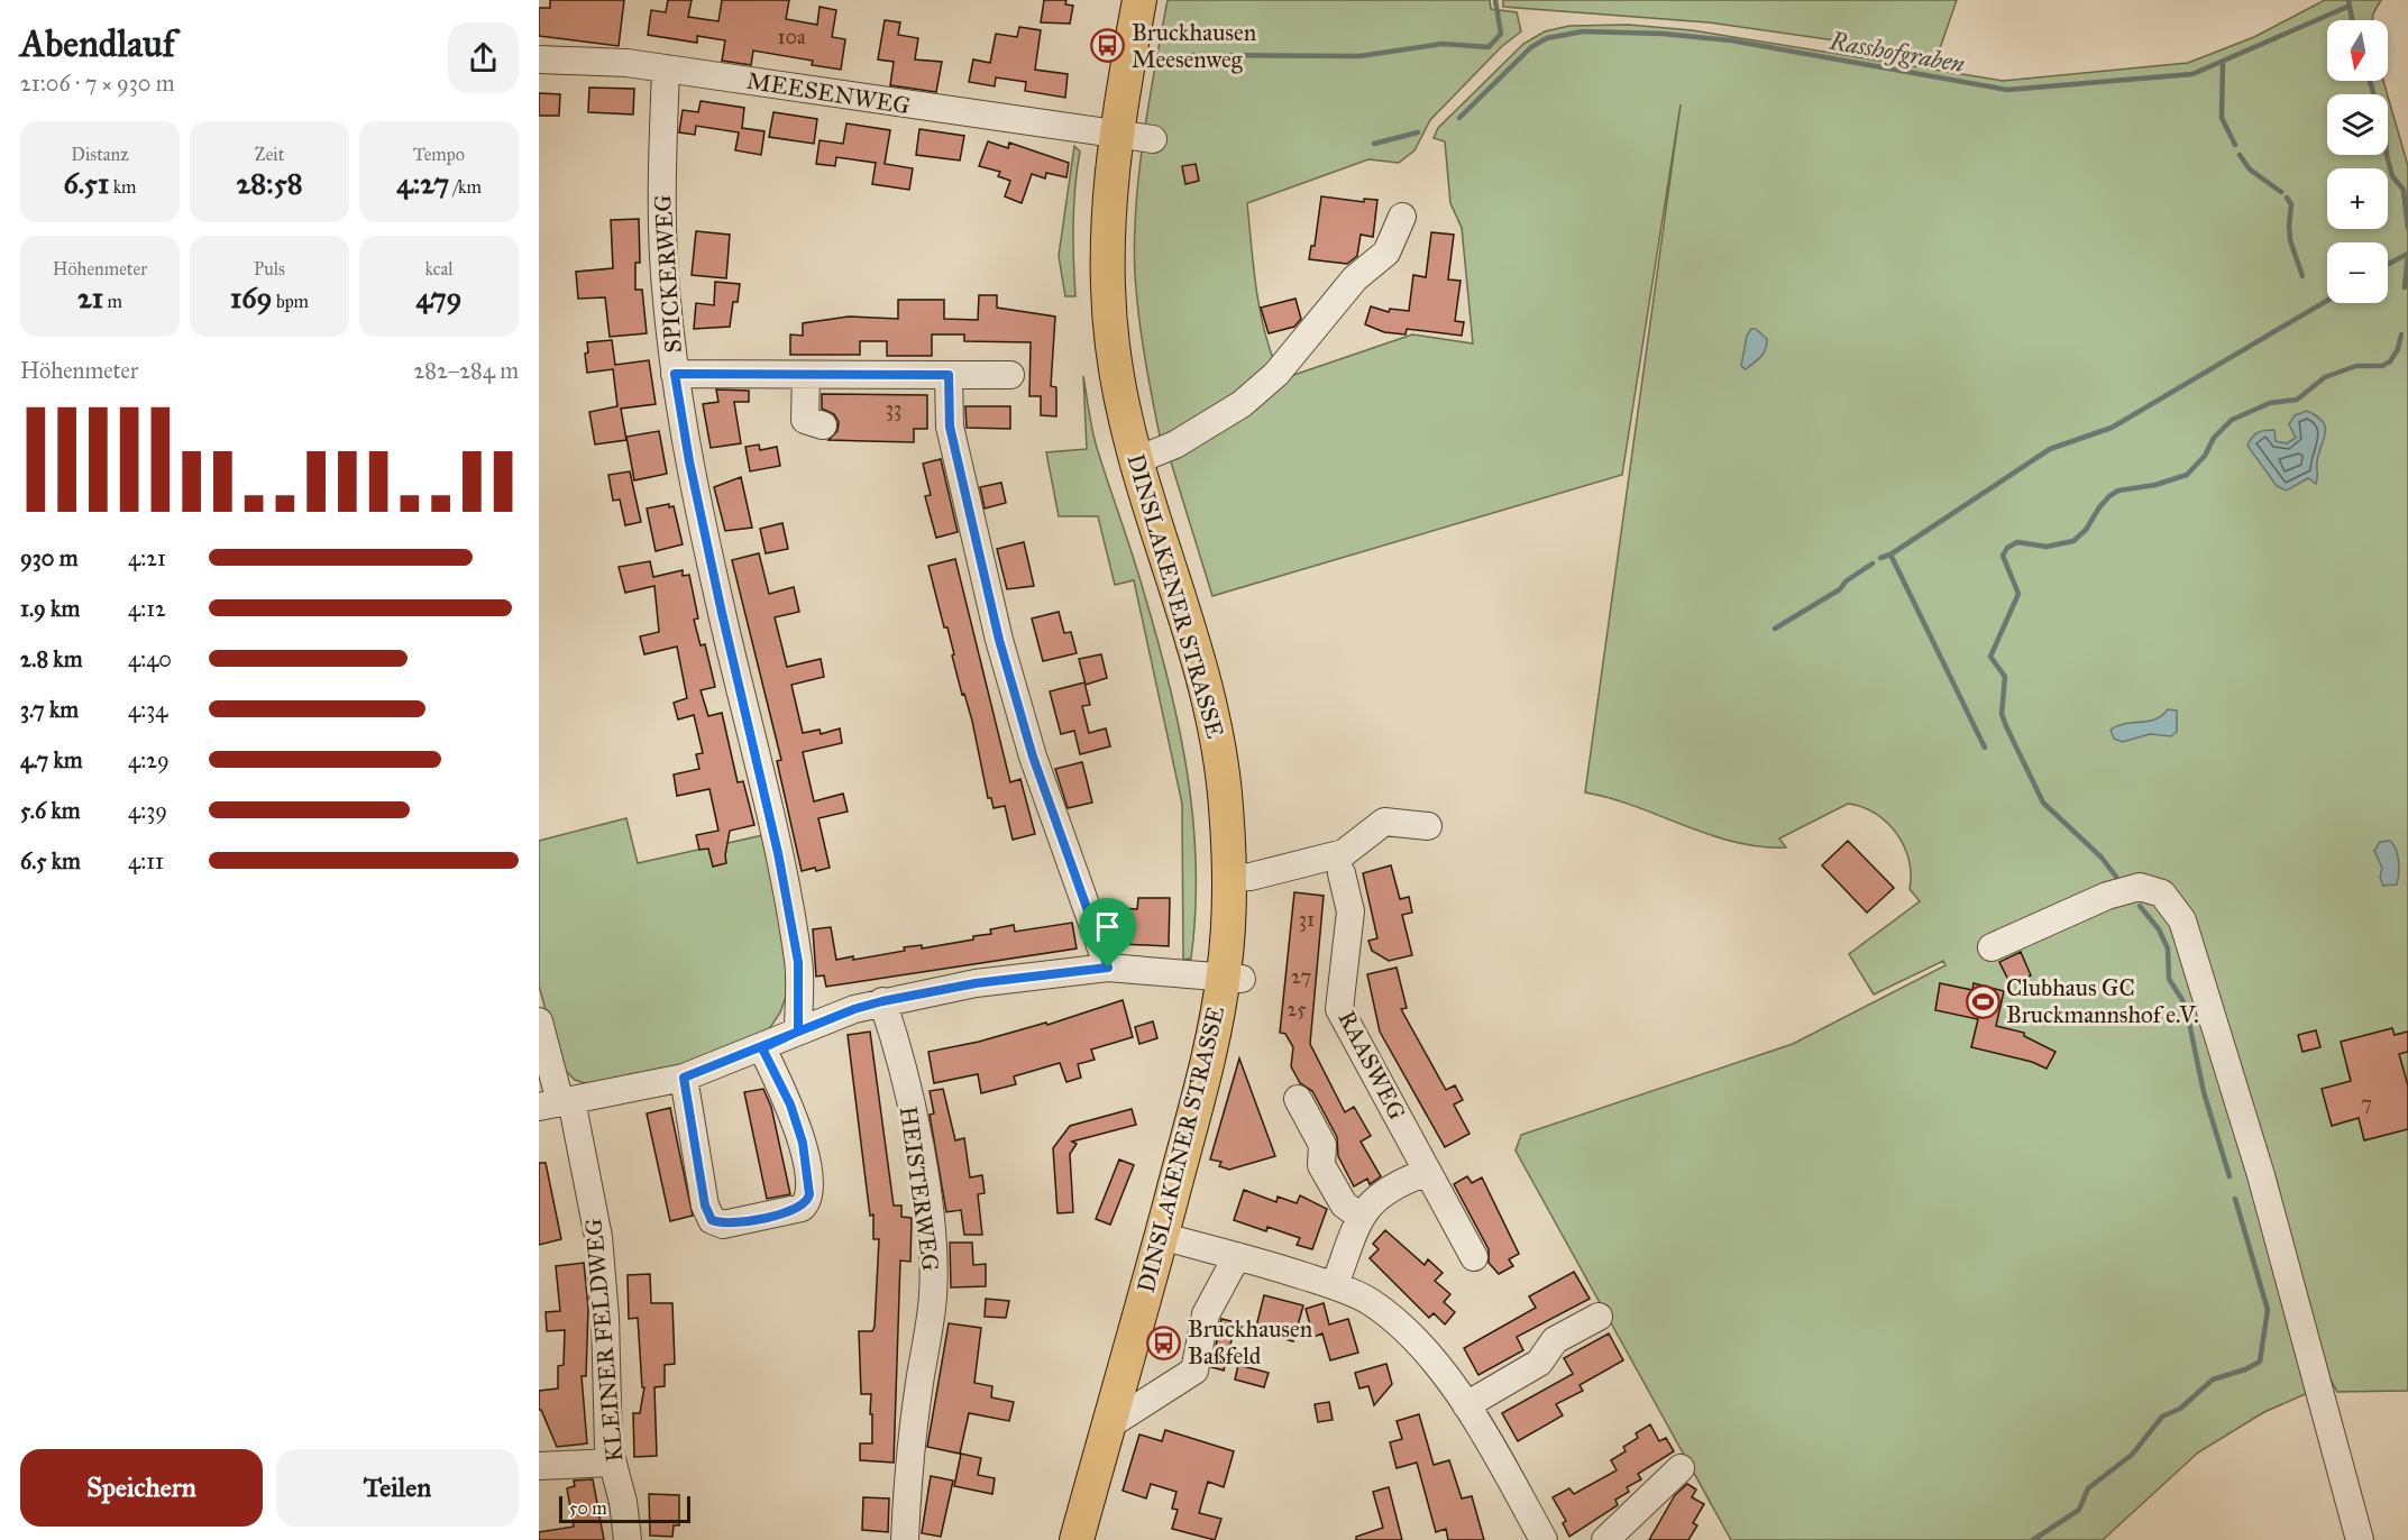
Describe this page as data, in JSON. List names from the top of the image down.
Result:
{
  "streets": {
    "main road": ["DINSLAKENER STRASSE"],
    "street": [
      "MEESENWEG",
      "SPICKERWEG",
      "RAASWEG",
      "HEISTERWEG",
      "KLEINER FELDWEG"
    ]
  },
  "crossings": [
    ["MEESENWEG", "SPICKERWEG"],
    ["MEESENWEG", "DINSLAKENER STRASSE"]
  ],
  "water": ["Rasshofgraben"],
  "places": {
    "bus stop": ["Bruckhausen Meesenweg", "Bruckhausen Baßfeld"],
    "sports": ["Clubhaus GC Bruckmannshof e.V."]
  },
  "house_numbers": [
    "10a",
    "33",
    "31",
    "27",
    "25",
    "7"
  ],
  "scale_bar": "50 m",
  "north": "bottom",
  "page": {
    "heading": ["Abendlauf", "21:06 · 7 × 930 m"],
    "map_buttons": ["+", "−"],
    "stats": [
      ["Distanz", "6.51 km"],
      ["Zeit", "28:58"],
      ["Tempo", "4:27 /km"],
      ["Höhenmeter", "21 m"],
      ["Puls", "169 bpm"],
      ["kcal", "479"]
    ],
    "chart": ["Höhenmeter", "282–284 m"],
    "list": [
      {
        "name": "930 m",
        "note": "4:21"
      },
      {
        "name": "1.9 km",
        "note": "4:12"
      },
      {
        "name": "2.8 km",
        "note": "4:40"
      },
      {
        "name": "3.7 km",
        "note": "4:34"
      },
      {
        "name": "4.7 km",
        "note": "4:29"
      },
      {
        "name": "5.6 km",
        "note": "4:39"
      },
      {
        "name": "6.5 km",
        "note": "4:11"
      }
    ],
    "buttons": ["Speichern", "Teilen"],
    "scale": "50 m"
  }
}
